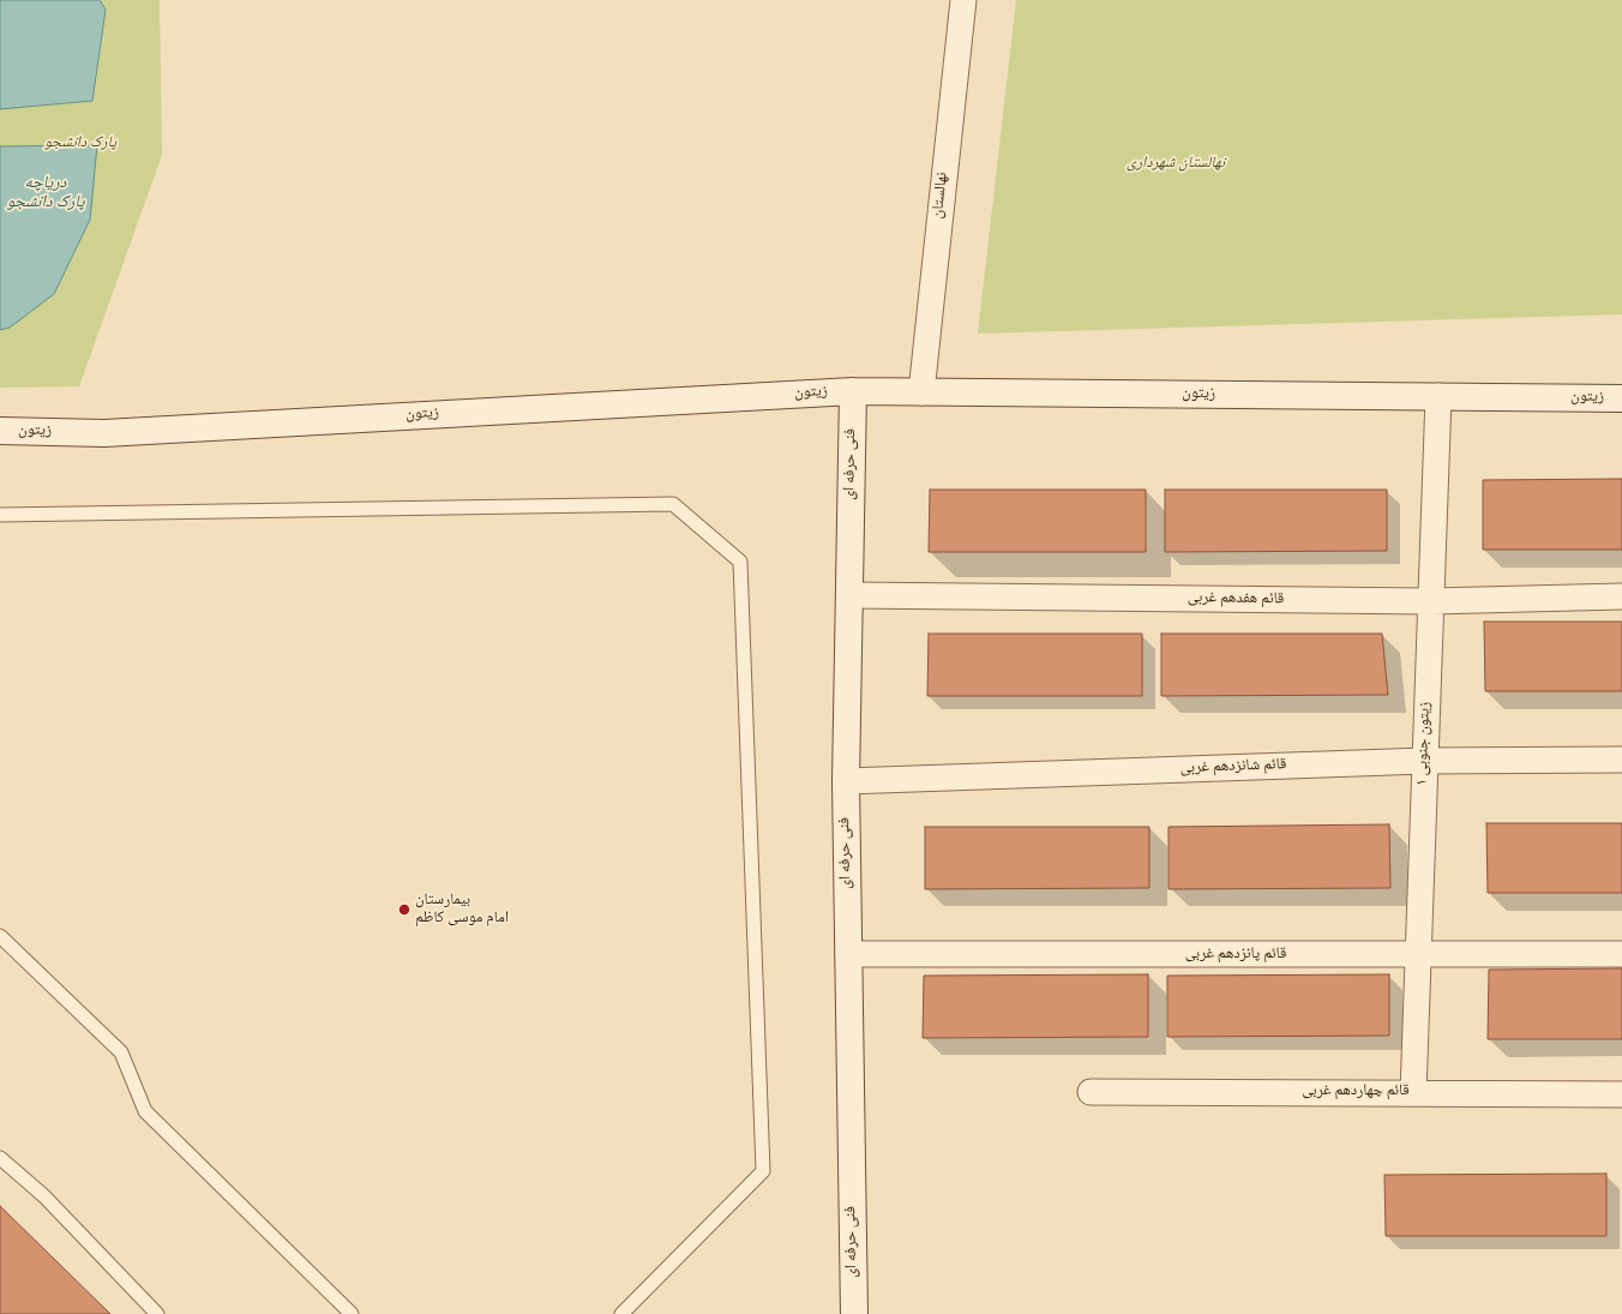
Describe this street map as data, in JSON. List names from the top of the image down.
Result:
{
  "streets": {
    "street": [
      "نهالستان",
      "زیتون",
      "فنی حرفه ای",
      "قائم هفدهم غربی",
      "زیتون جنوبی ۱",
      "قائم شانزدهم غربی",
      "قائم پانزدهم غربی",
      "قائم چهاردهم غربی"
    ]
  },
  "crossings": [
    ["نهالستان", "زیتون"],
    ["زیتون", "فنی حرفه ای"],
    ["زیتون", "زیتون جنوبی ۱"],
    ["فنی حرفه ای", "قائم هفدهم غربی"],
    ["فنی حرفه ای", "قائم شانزدهم غربی"],
    ["فنی حرفه ای", "قائم پانزدهم غربی"],
    ["قائم هفدهم غربی", "زیتون جنوبی ۱"],
    ["زیتون جنوبی ۱", "قائم شانزدهم غربی"],
    ["زیتون جنوبی ۱", "قائم پانزدهم غربی"],
    ["زیتون جنوبی ۱", "قائم چهاردهم غربی"]
  ],
  "water": ["دریاچه پارک دانشجو"],
  "parks": ["پارک دانشجو", "نهالستان شهرداری"],
  "places": ["بیمارستان امام موسی کاظم"]
}
